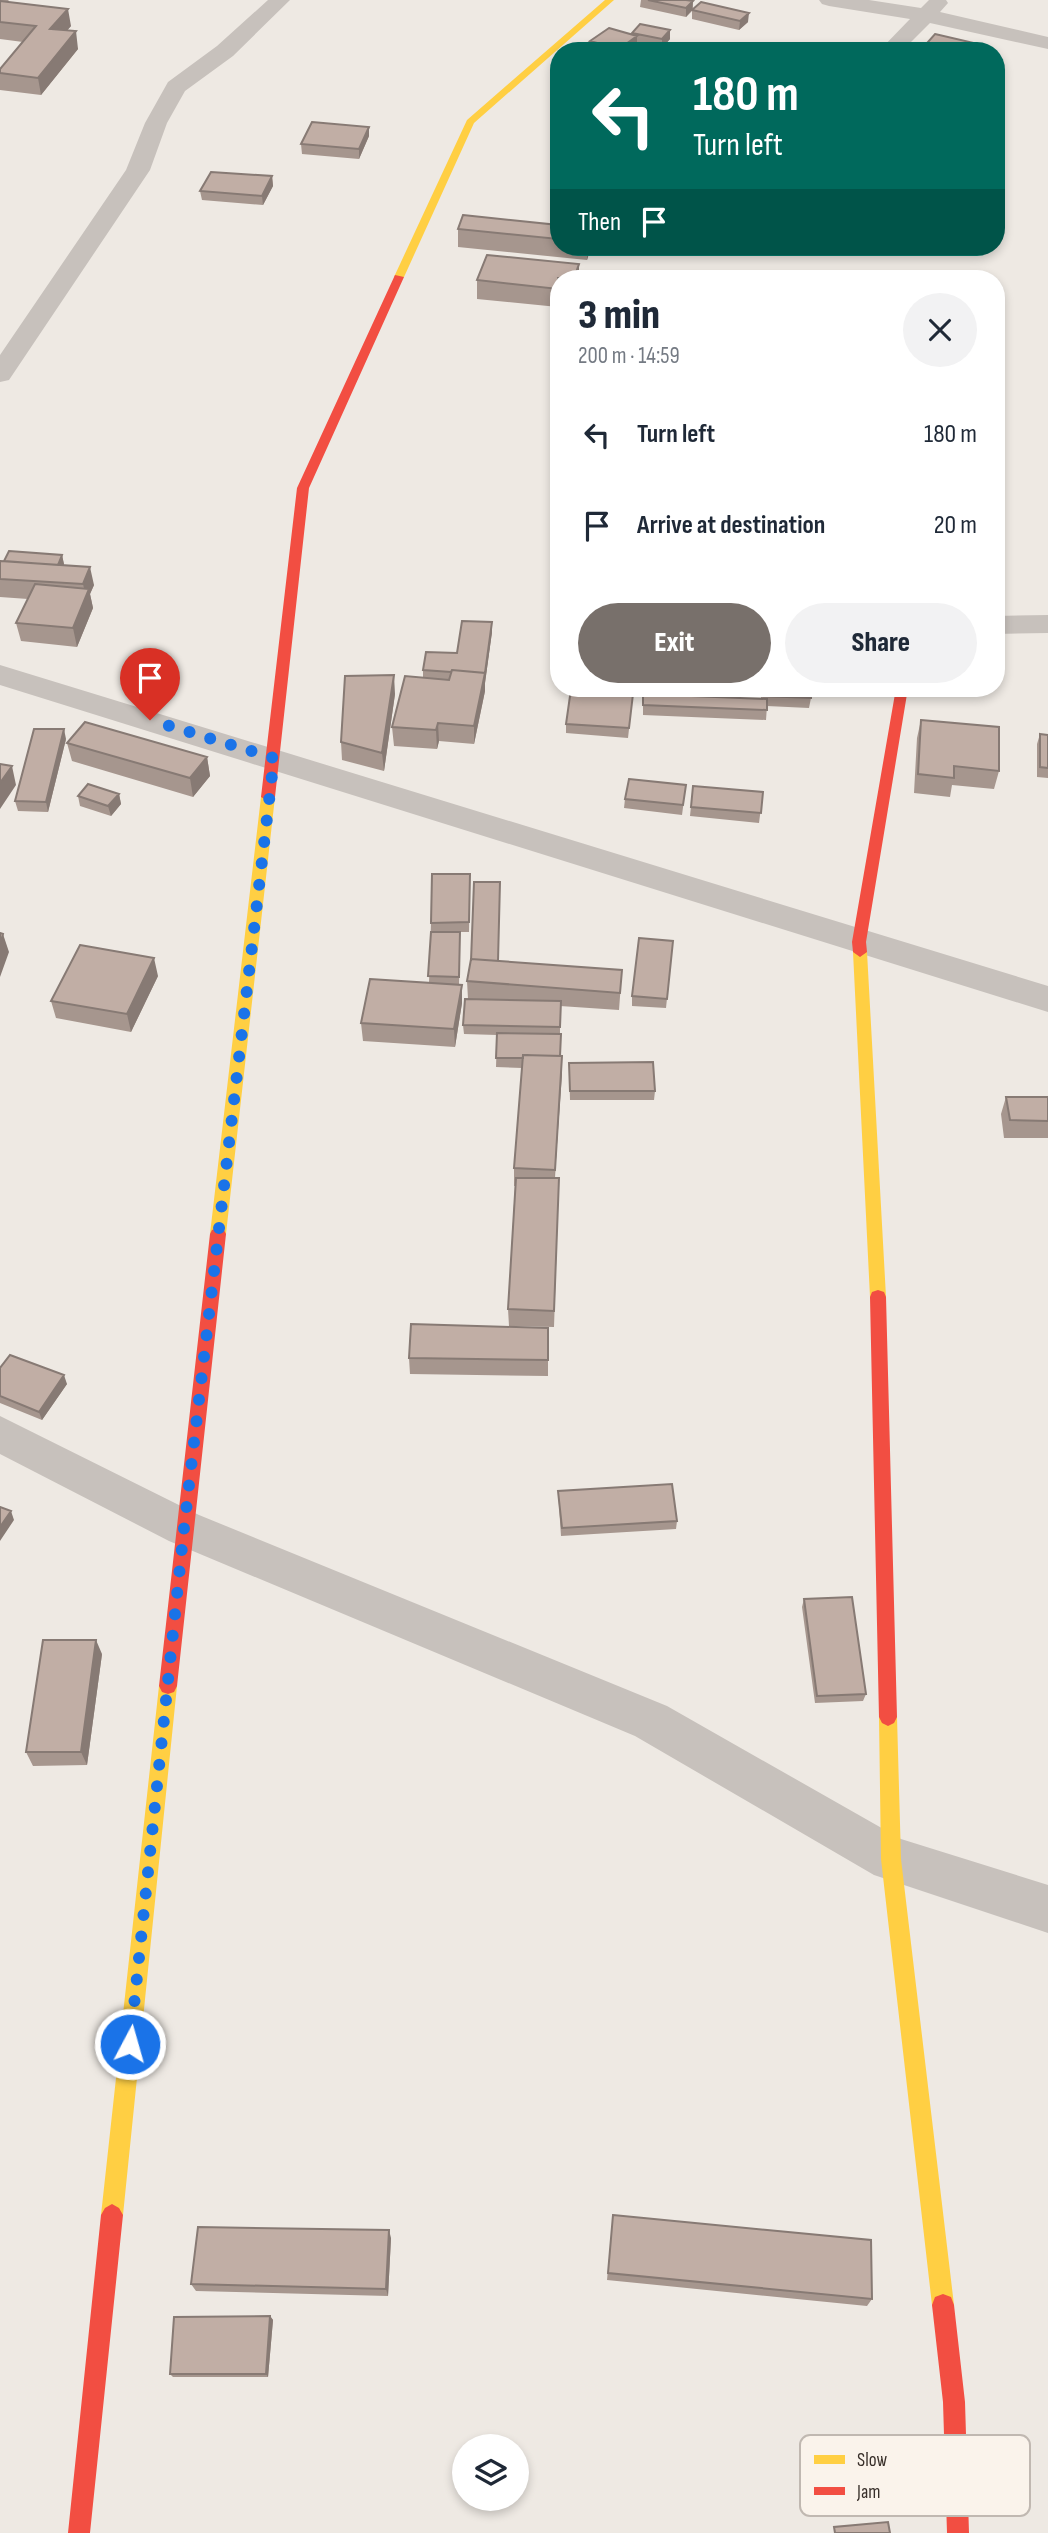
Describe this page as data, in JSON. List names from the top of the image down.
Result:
{
  "legend": ["Slow", "Jam"],
  "page": {
    "turn": ["180 m", "Turn left"],
    "then": "Then",
    "heading": ["3 min", "200 m · 14:59"],
    "list": [
      {
        "name": "Turn left",
        "value": "180 m"
      },
      {
        "name": "Arrive at destination",
        "value": "20 m"
      }
    ],
    "buttons": ["Exit", "Share"]
  }
}
